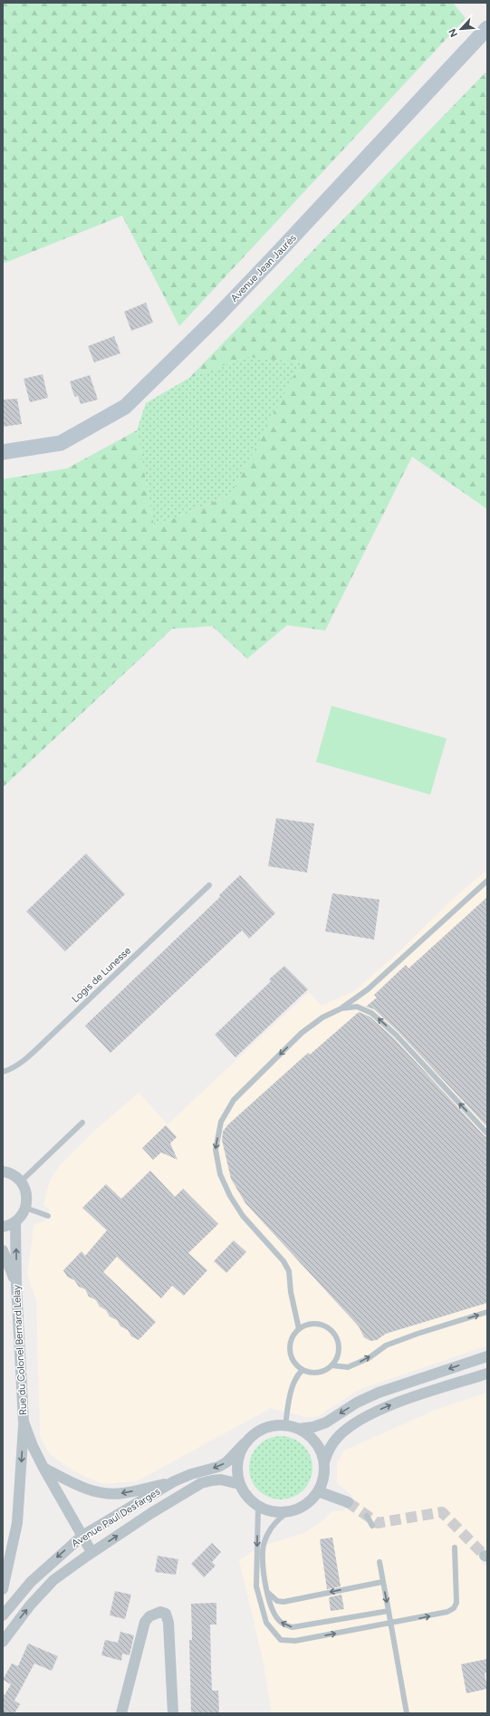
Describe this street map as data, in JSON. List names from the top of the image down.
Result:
{
  "streets": {
    "main road": ["Avenue Jean Jaurès"],
    "street": ["Rue du Colonel Bernard Lelay", "Avenue Paul Desfarges"],
    "lane": ["Logis de Lunesse"]
  },
  "crossings": [
    ["Rue du Colonel Bernard Lelay", "Avenue Paul Desfarges"]
  ],
  "north": "bottom left"
}
